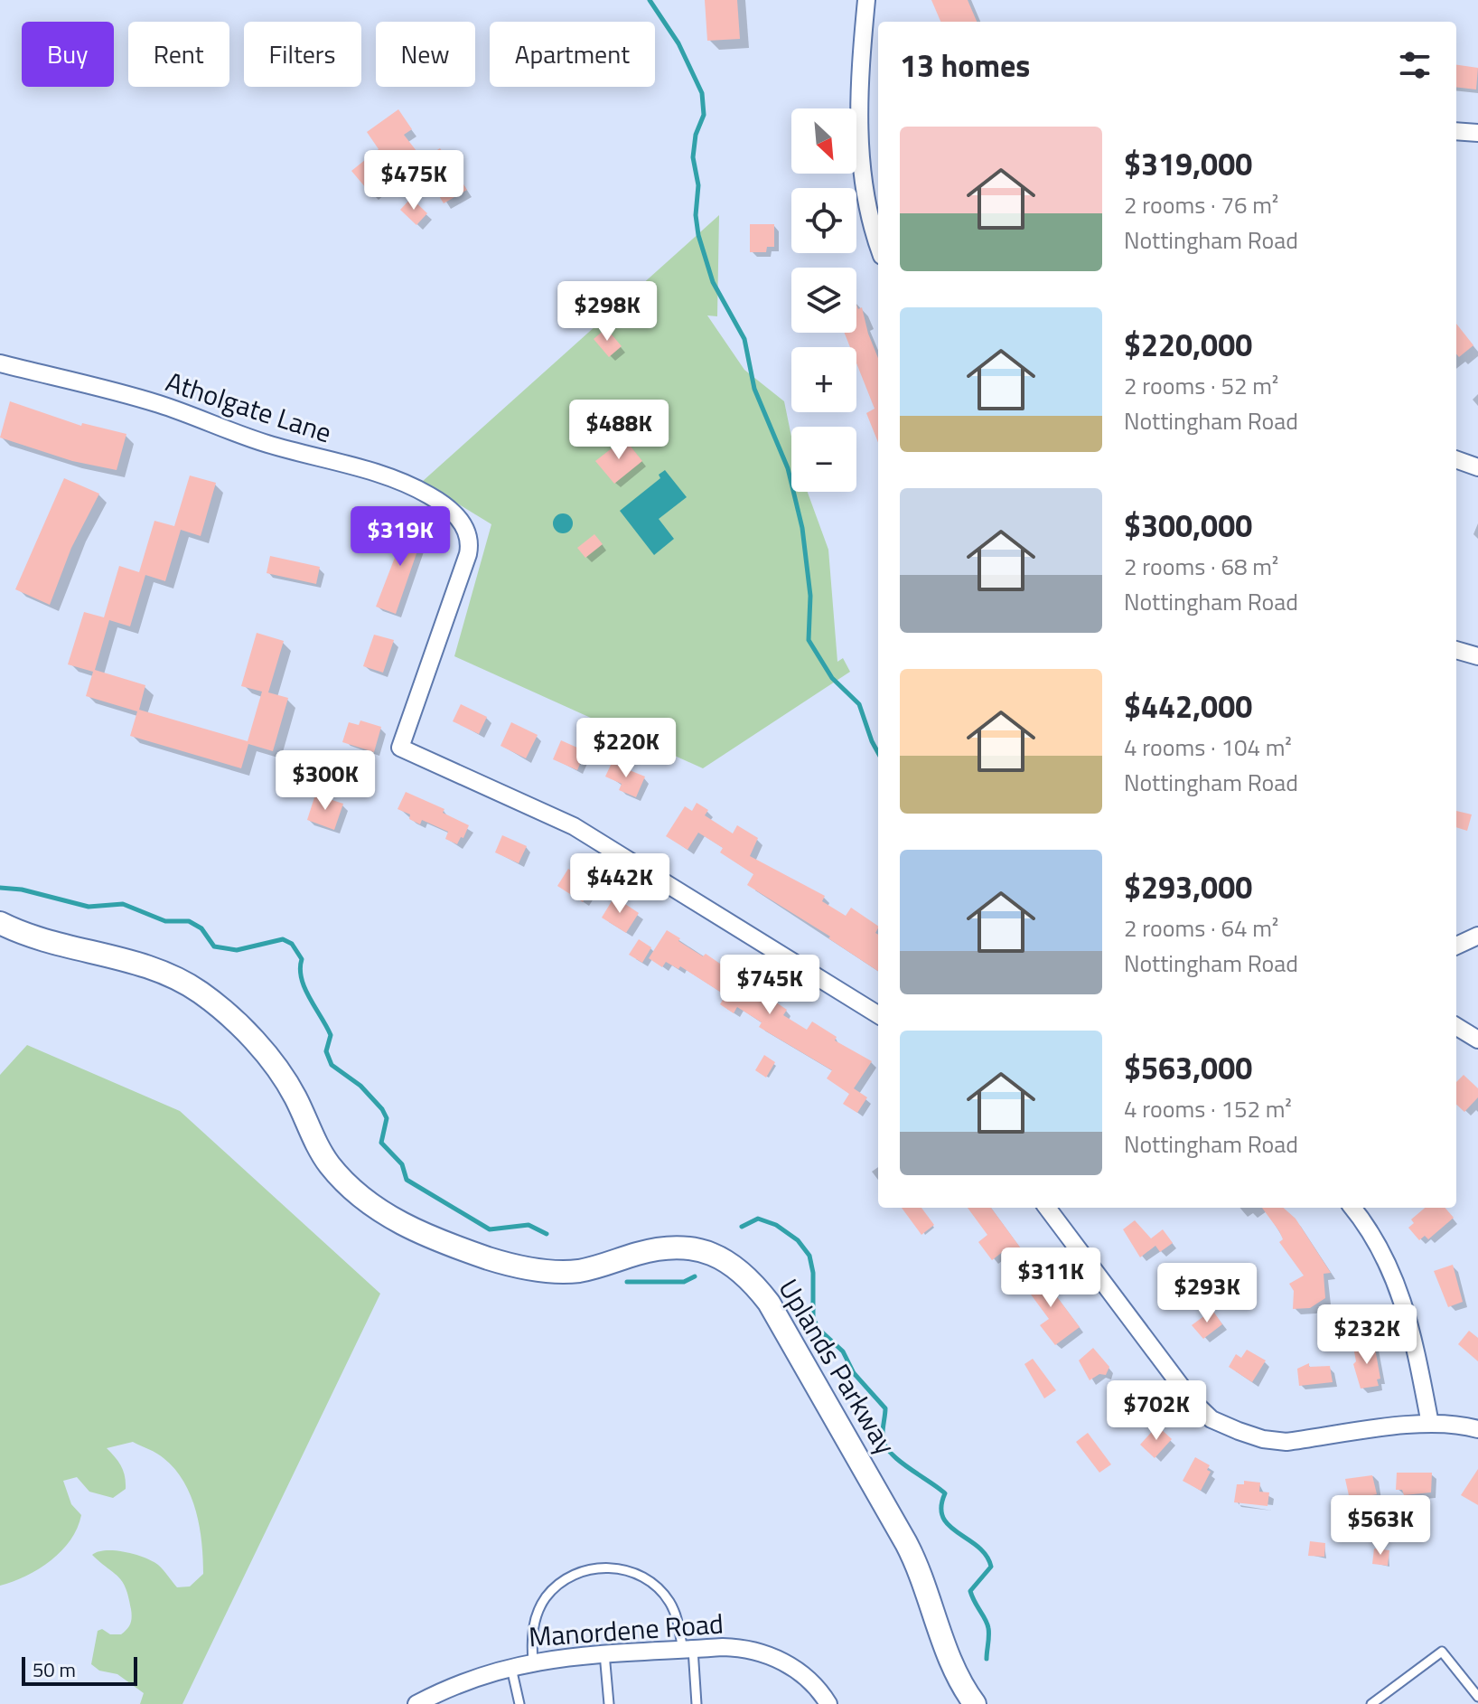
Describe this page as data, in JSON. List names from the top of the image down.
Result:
{
  "streets": {
    "street": ["Atholgate Lane", "Uplands Parkway", "Manordene Road"]
  },
  "scale_bar": "50 m",
  "north": "bottom right",
  "page": {
    "chip": [
      "Buy",
      "Rent",
      "Filters",
      "New",
      "Apartment"
    ],
    "heading": "13 homes",
    "map_buttons": ["+", "−"],
    "list": [
      {
        "name": "$319,000",
        "note": "2 rooms · 76 m² · Nottingham Road"
      },
      {
        "name": "$220,000",
        "note": "2 rooms · 52 m² · Nottingham Road"
      },
      {
        "name": "$300,000",
        "note": "2 rooms · 68 m² · Nottingham Road"
      },
      {
        "name": "$442,000",
        "note": "4 rooms · 104 m² · Nottingham Road"
      },
      {
        "name": "$293,000",
        "note": "2 rooms · 64 m² · Nottingham Road"
      },
      {
        "name": "$563,000",
        "note": "4 rooms · 152 m² · Nottingham Road"
      }
    ],
    "price": [
      "$475K",
      "$298K",
      "$488K",
      "$319K",
      "$220K",
      "$300K",
      "$442K",
      "$745K",
      "$311K",
      "$293K",
      "$232K",
      "$702K",
      "$563K"
    ],
    "scale": "50 m"
  }
}
